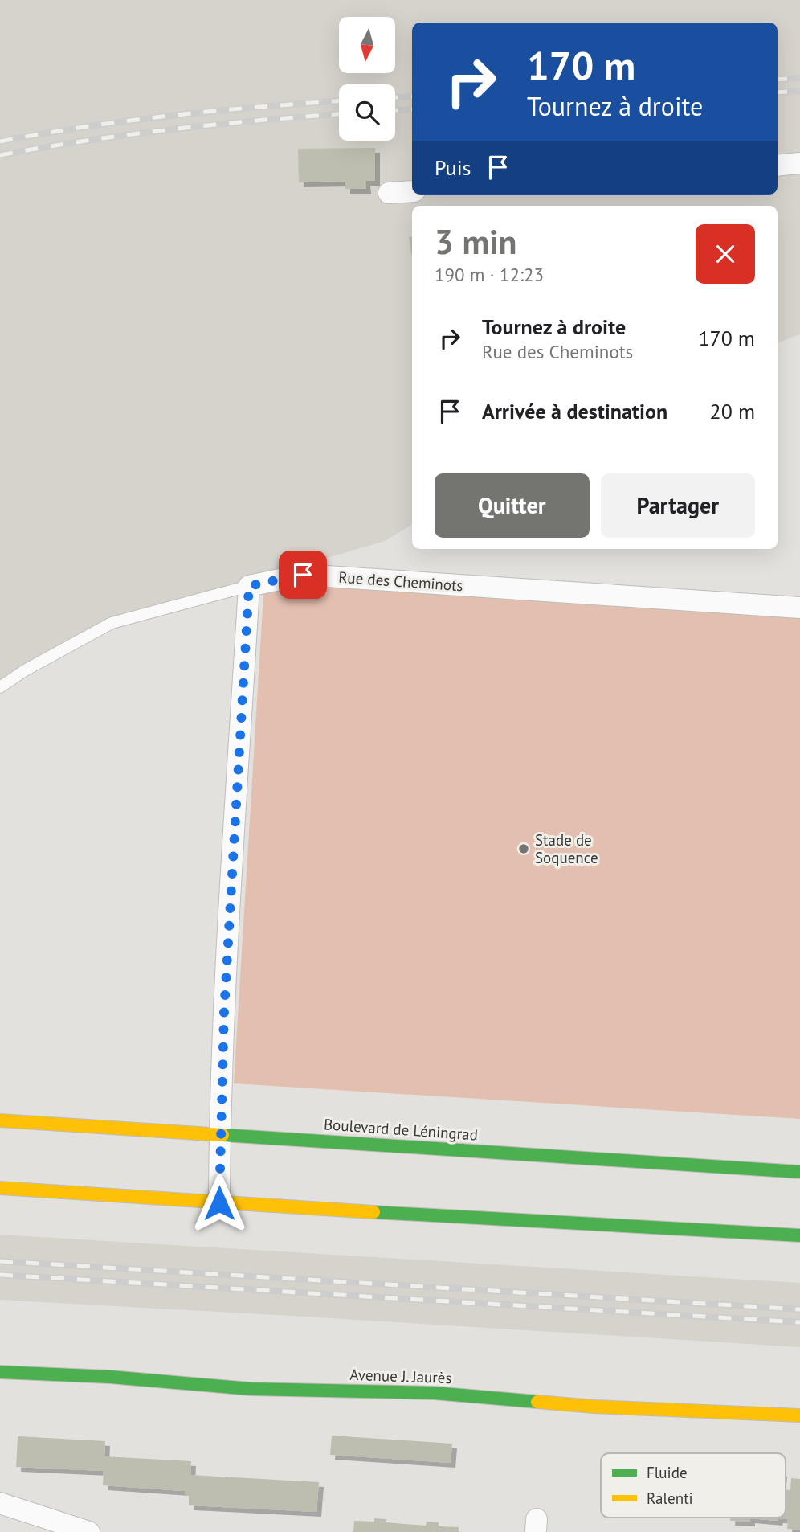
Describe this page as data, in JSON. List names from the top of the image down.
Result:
{
  "streets": {
    "main road": ["Boulevard de Léningrad", "Avenue J. Jaurès"],
    "street": ["Rue des Cheminots"]
  },
  "places": ["Stade de Soquence"],
  "legend": ["Fluide", "Ralenti"],
  "north": "bottom",
  "page": {
    "turn": ["170 m", "Tournez à droite"],
    "then": "Puis",
    "heading": ["3 min", "190 m · 12:23"],
    "list": [
      {
        "name": "Tournez à droite",
        "note": "Rue des Cheminots",
        "value": "170 m"
      },
      {
        "name": "Arrivée à destination",
        "value": "20 m"
      }
    ],
    "buttons": ["Quitter", "Partager"]
  }
}
